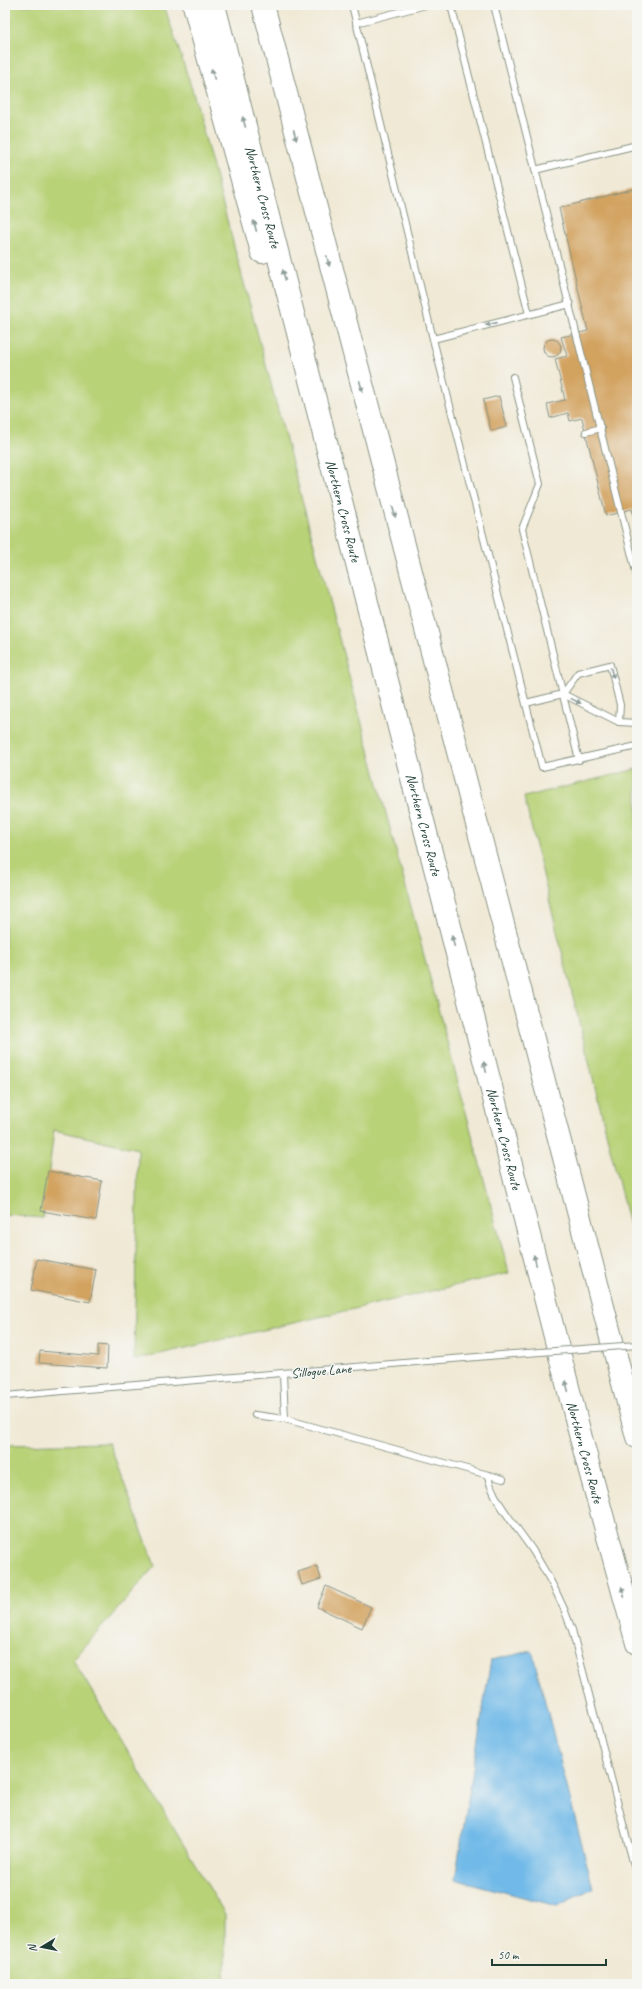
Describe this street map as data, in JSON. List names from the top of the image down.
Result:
{
  "streets": {
    "highway": ["Northern Cross Route"],
    "lane": ["Sillogue Lane"]
  },
  "scale_bar": "50 m",
  "north": "left"
}
